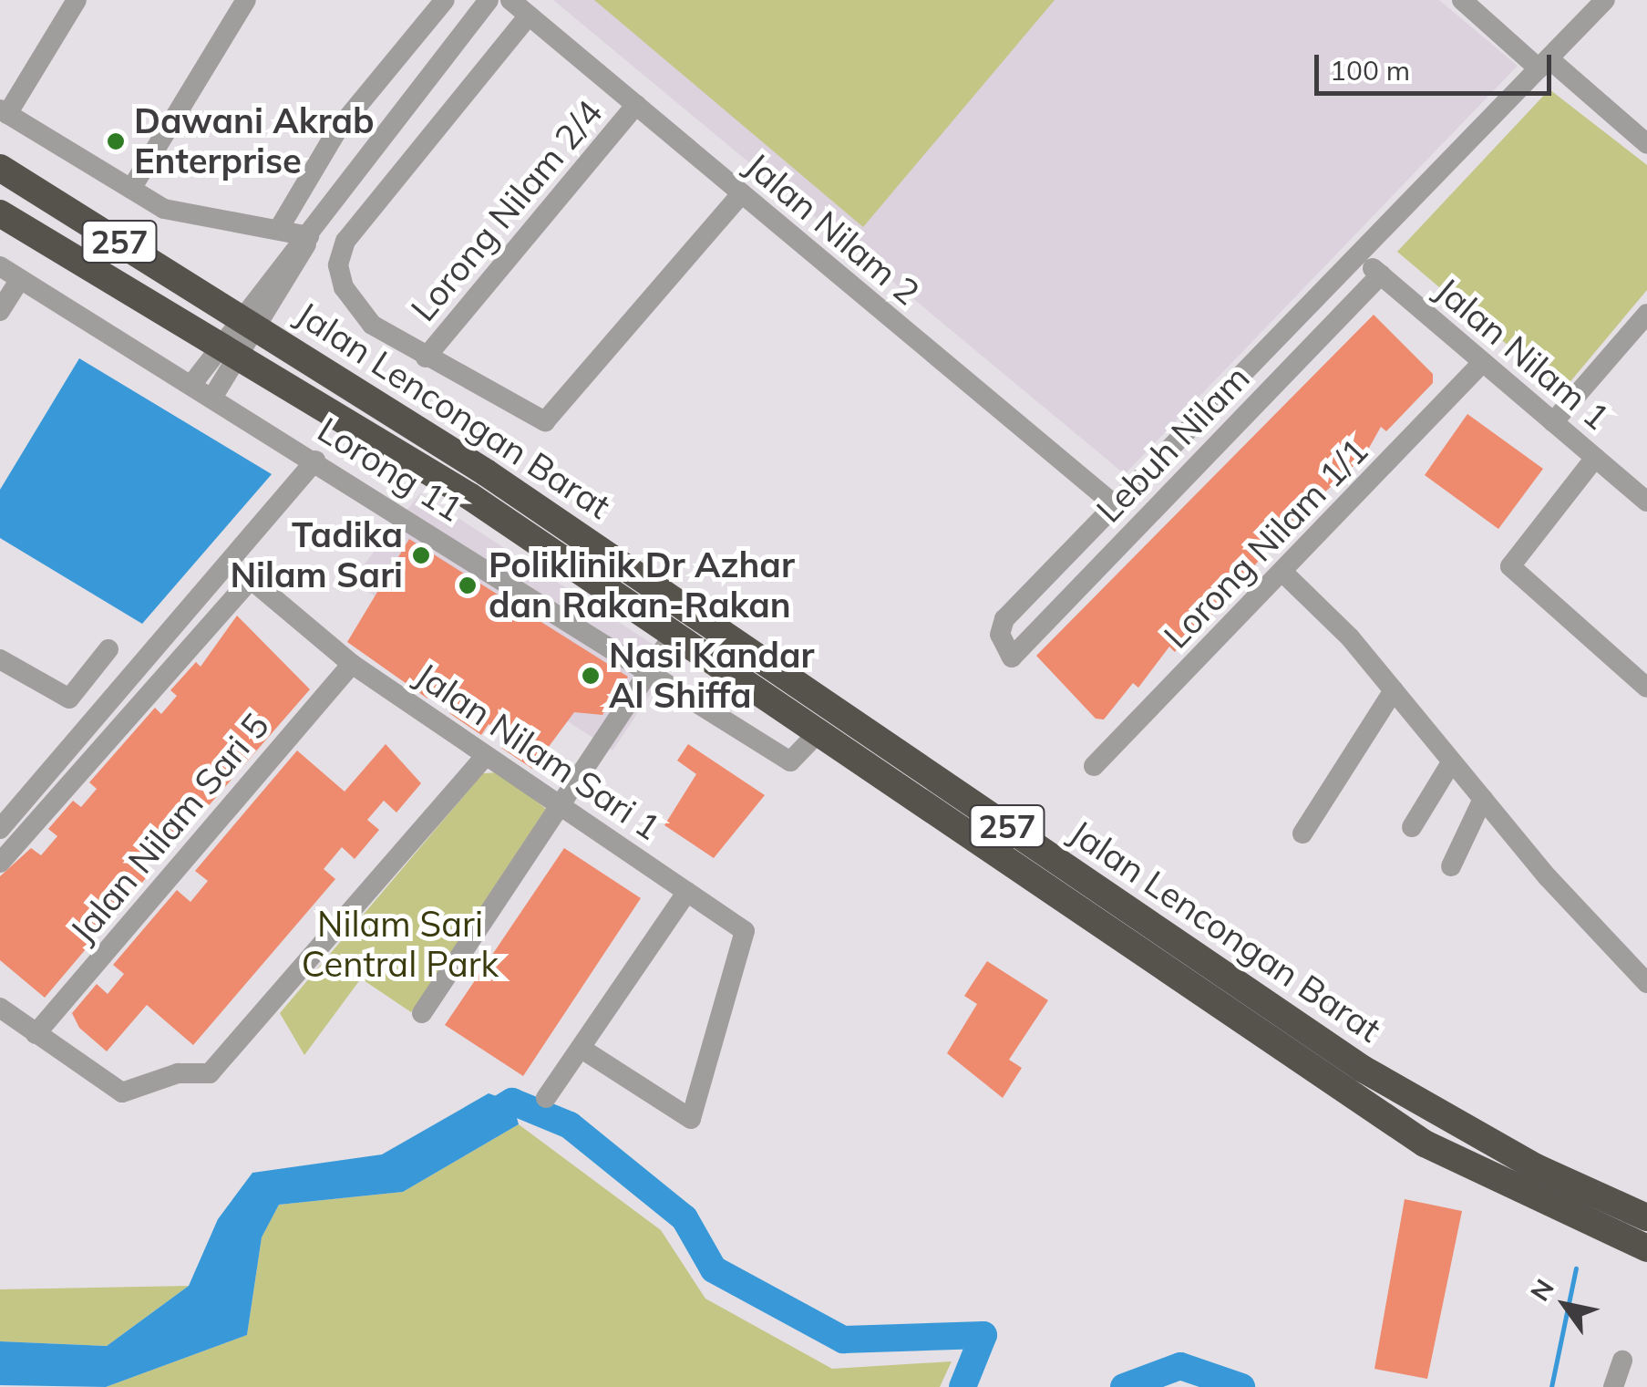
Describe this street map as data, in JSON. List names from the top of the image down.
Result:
{
  "streets": {
    "highway": ["257", "Jalan Lencongan Barat"],
    "street": [
      "Lorong Nilam 2/4",
      "Jalan Nilam 2",
      "Jalan Nilam 1",
      "Lebuh Nilam",
      "Lorong 11",
      "Lorong Nilam 1/1",
      "Jalan Nilam Sari 1",
      "Jalan Nilam Sari 5"
    ]
  },
  "crossings": [
    ["Lorong Nilam 2/4", "Jalan Nilam 2"],
    ["Jalan Nilam 2", "Lebuh Nilam"],
    ["Jalan Nilam 1", "Lebuh Nilam"],
    ["Jalan Nilam 1", "Lorong Nilam 1/1"],
    ["Jalan Lencongan Barat", "Lorong 11"],
    ["Jalan Nilam Sari 1", "Jalan Nilam Sari 5"]
  ],
  "parks": ["Nilam Sari Central Park"],
  "places": [
    "Dawani Akrab Enterprise",
    "Tadika Nilam Sari",
    "Poliklinik Dr Azhar dan Rakan-Rakan",
    "Nasi Kandar Al Shiffa"
  ],
  "scale_bar": "100 m",
  "north": "top left"
}
